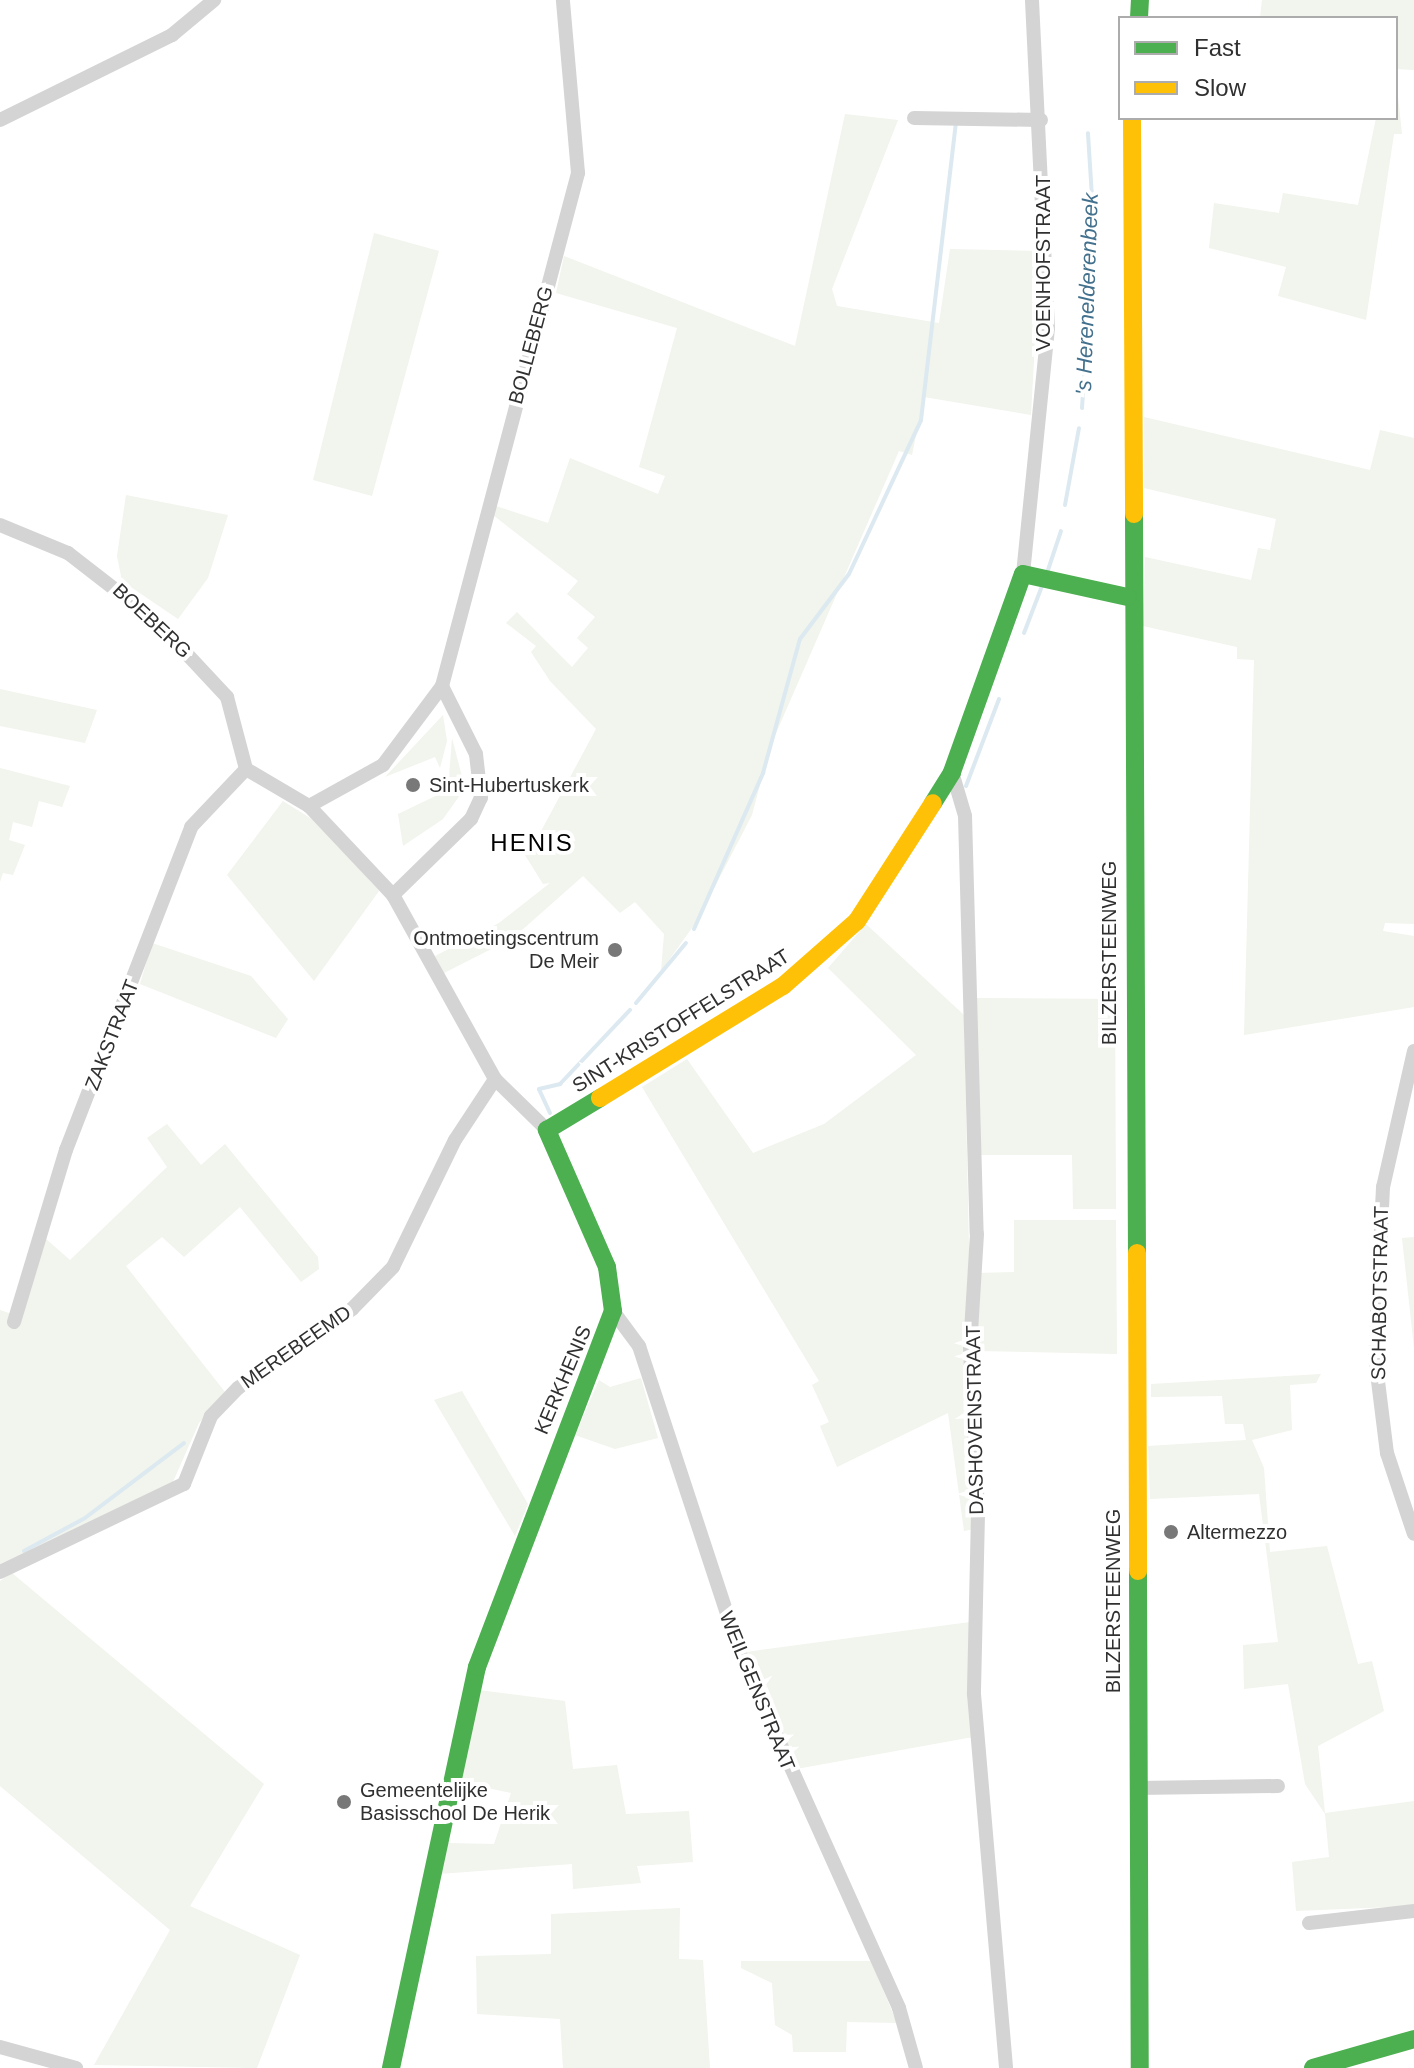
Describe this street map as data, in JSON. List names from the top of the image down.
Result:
{
  "streets": {
    "main road": ["BILZERSTEENWEG", "SINT-KRISTOFFELSTRAAT", "KERKHENIS"],
    "street": [
      "VOENHOFSTRAAT",
      "BOLLEBERG",
      "BOEBERG",
      "ZAKSTRAAT",
      "SCHABOTSTRAAT",
      "MEREBEEMD",
      "DASHOVENSTRAAT",
      "WEILGENSTRAAT"
    ]
  },
  "crossings": [
    ["VOENHOFSTRAAT", "SINT-KRISTOFFELSTRAAT"],
    ["BOEBERG", "ZAKSTRAAT"],
    ["BOEBERG", "KERKHENIS"],
    ["SINT-KRISTOFFELSTRAAT", "KERKHENIS"],
    ["SINT-KRISTOFFELSTRAAT", "DASHOVENSTRAAT"],
    ["ZAKSTRAAT", "KERKHENIS"],
    ["MEREBEEMD", "KERKHENIS"],
    ["KERKHENIS", "WEILGENSTRAAT"]
  ],
  "districts": ["HENIS"],
  "water": ["'s Herenelderenbeek"],
  "places": [
    "Sint-Hubertuskerk",
    "Ontmoetingscentrum De Meir",
    "Altermezzo",
    "Gemeentelijke Basisschool De Herik"
  ],
  "legend": ["Fast", "Slow"]
}
